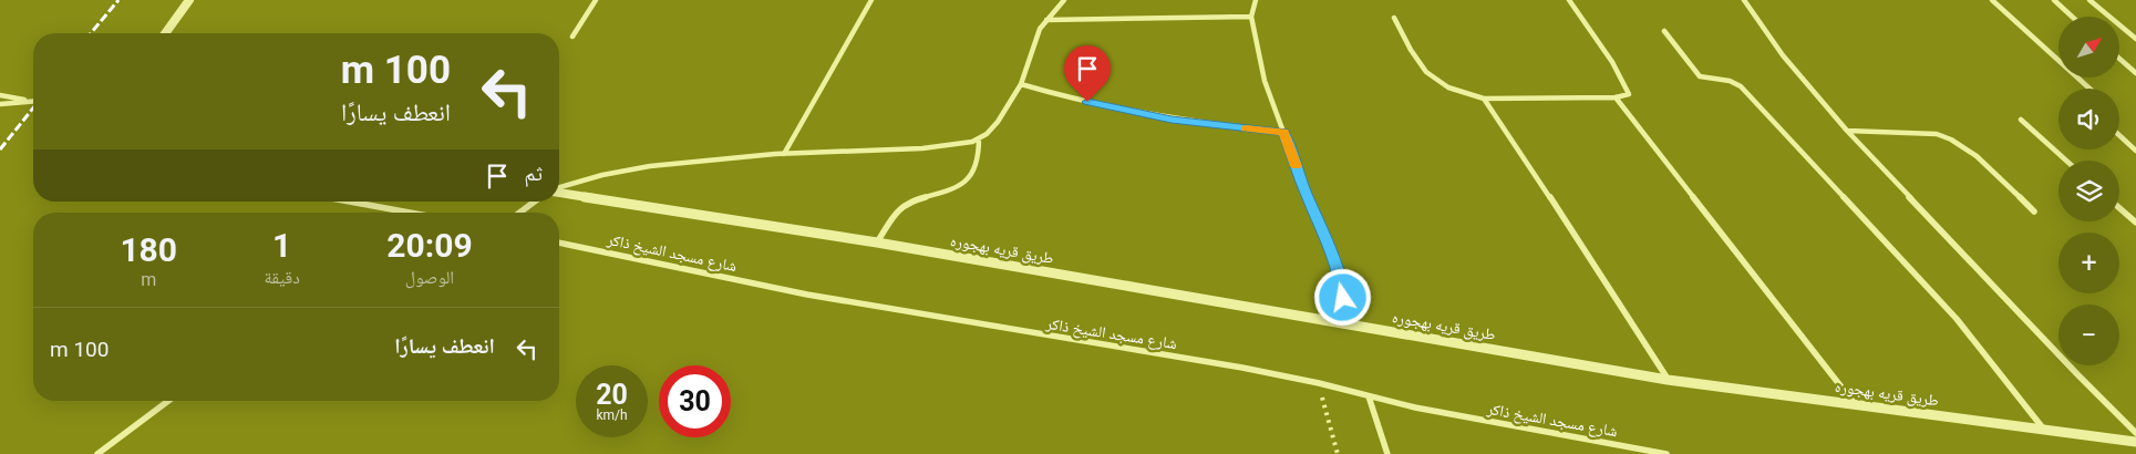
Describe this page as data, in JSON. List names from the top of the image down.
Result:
{
  "streets": {
    "street": ["طريق قريه بهجوره", "شارع مسجد الشيخ ذاكر"]
  },
  "north": "top right",
  "page": {
    "map_buttons": ["+", "−"],
    "turn": ["100 m", "انعطف يسارًا"],
    "then": "ثم",
    "eta": [
      "20:09",
      "الوصول",
      "1",
      "دقيقة",
      "180",
      "m"
    ],
    "list": [
      {
        "name": "انعطف يسارًا",
        "value": "100 m"
      }
    ],
    "speed": "20 km/h",
    "limit": "30"
  }
}
